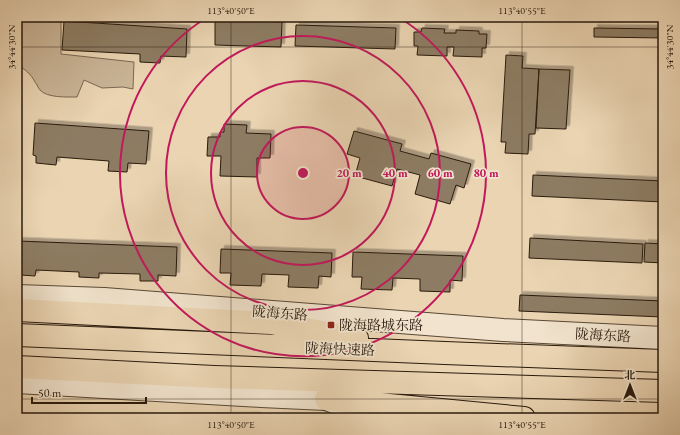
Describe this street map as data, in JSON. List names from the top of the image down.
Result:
{
  "streets": {
    "highway": ["陇海快速路"],
    "street": ["陇海东路"]
  },
  "places": {
    "transit": ["陇海路城东路"]
  },
  "scale_bar": "50 m",
  "north": "top",
  "coordinates": ["113°40'50\"E", "113°40'55\"E", "34°44'30\"N"],
  "rings": [
    "20 m",
    "40 m",
    "60 m",
    "80 m"
  ]
}
